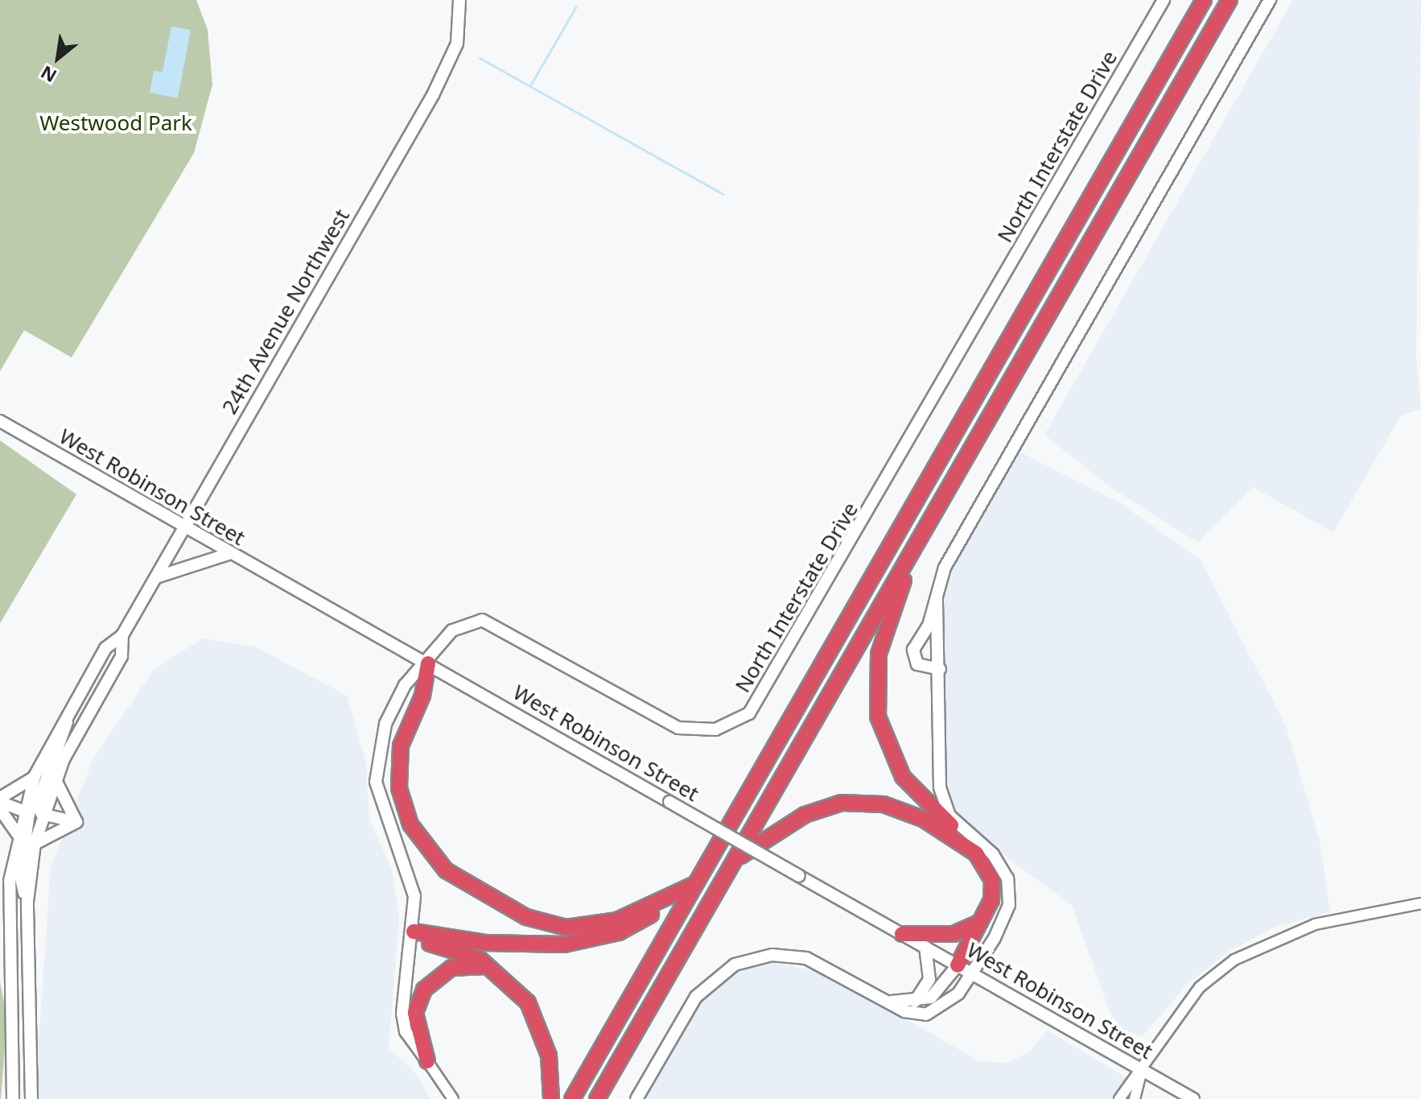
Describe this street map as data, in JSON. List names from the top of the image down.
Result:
{
  "streets": {
    "main road": ["North Interstate Drive", "24th Avenue Northwest", "West Robinson Street"]
  },
  "crossings": [
    ["North Interstate Drive", "West Robinson Street"],
    ["24th Avenue Northwest", "West Robinson Street"]
  ],
  "parks": ["Westwood Park"],
  "north": "bottom left"
}
